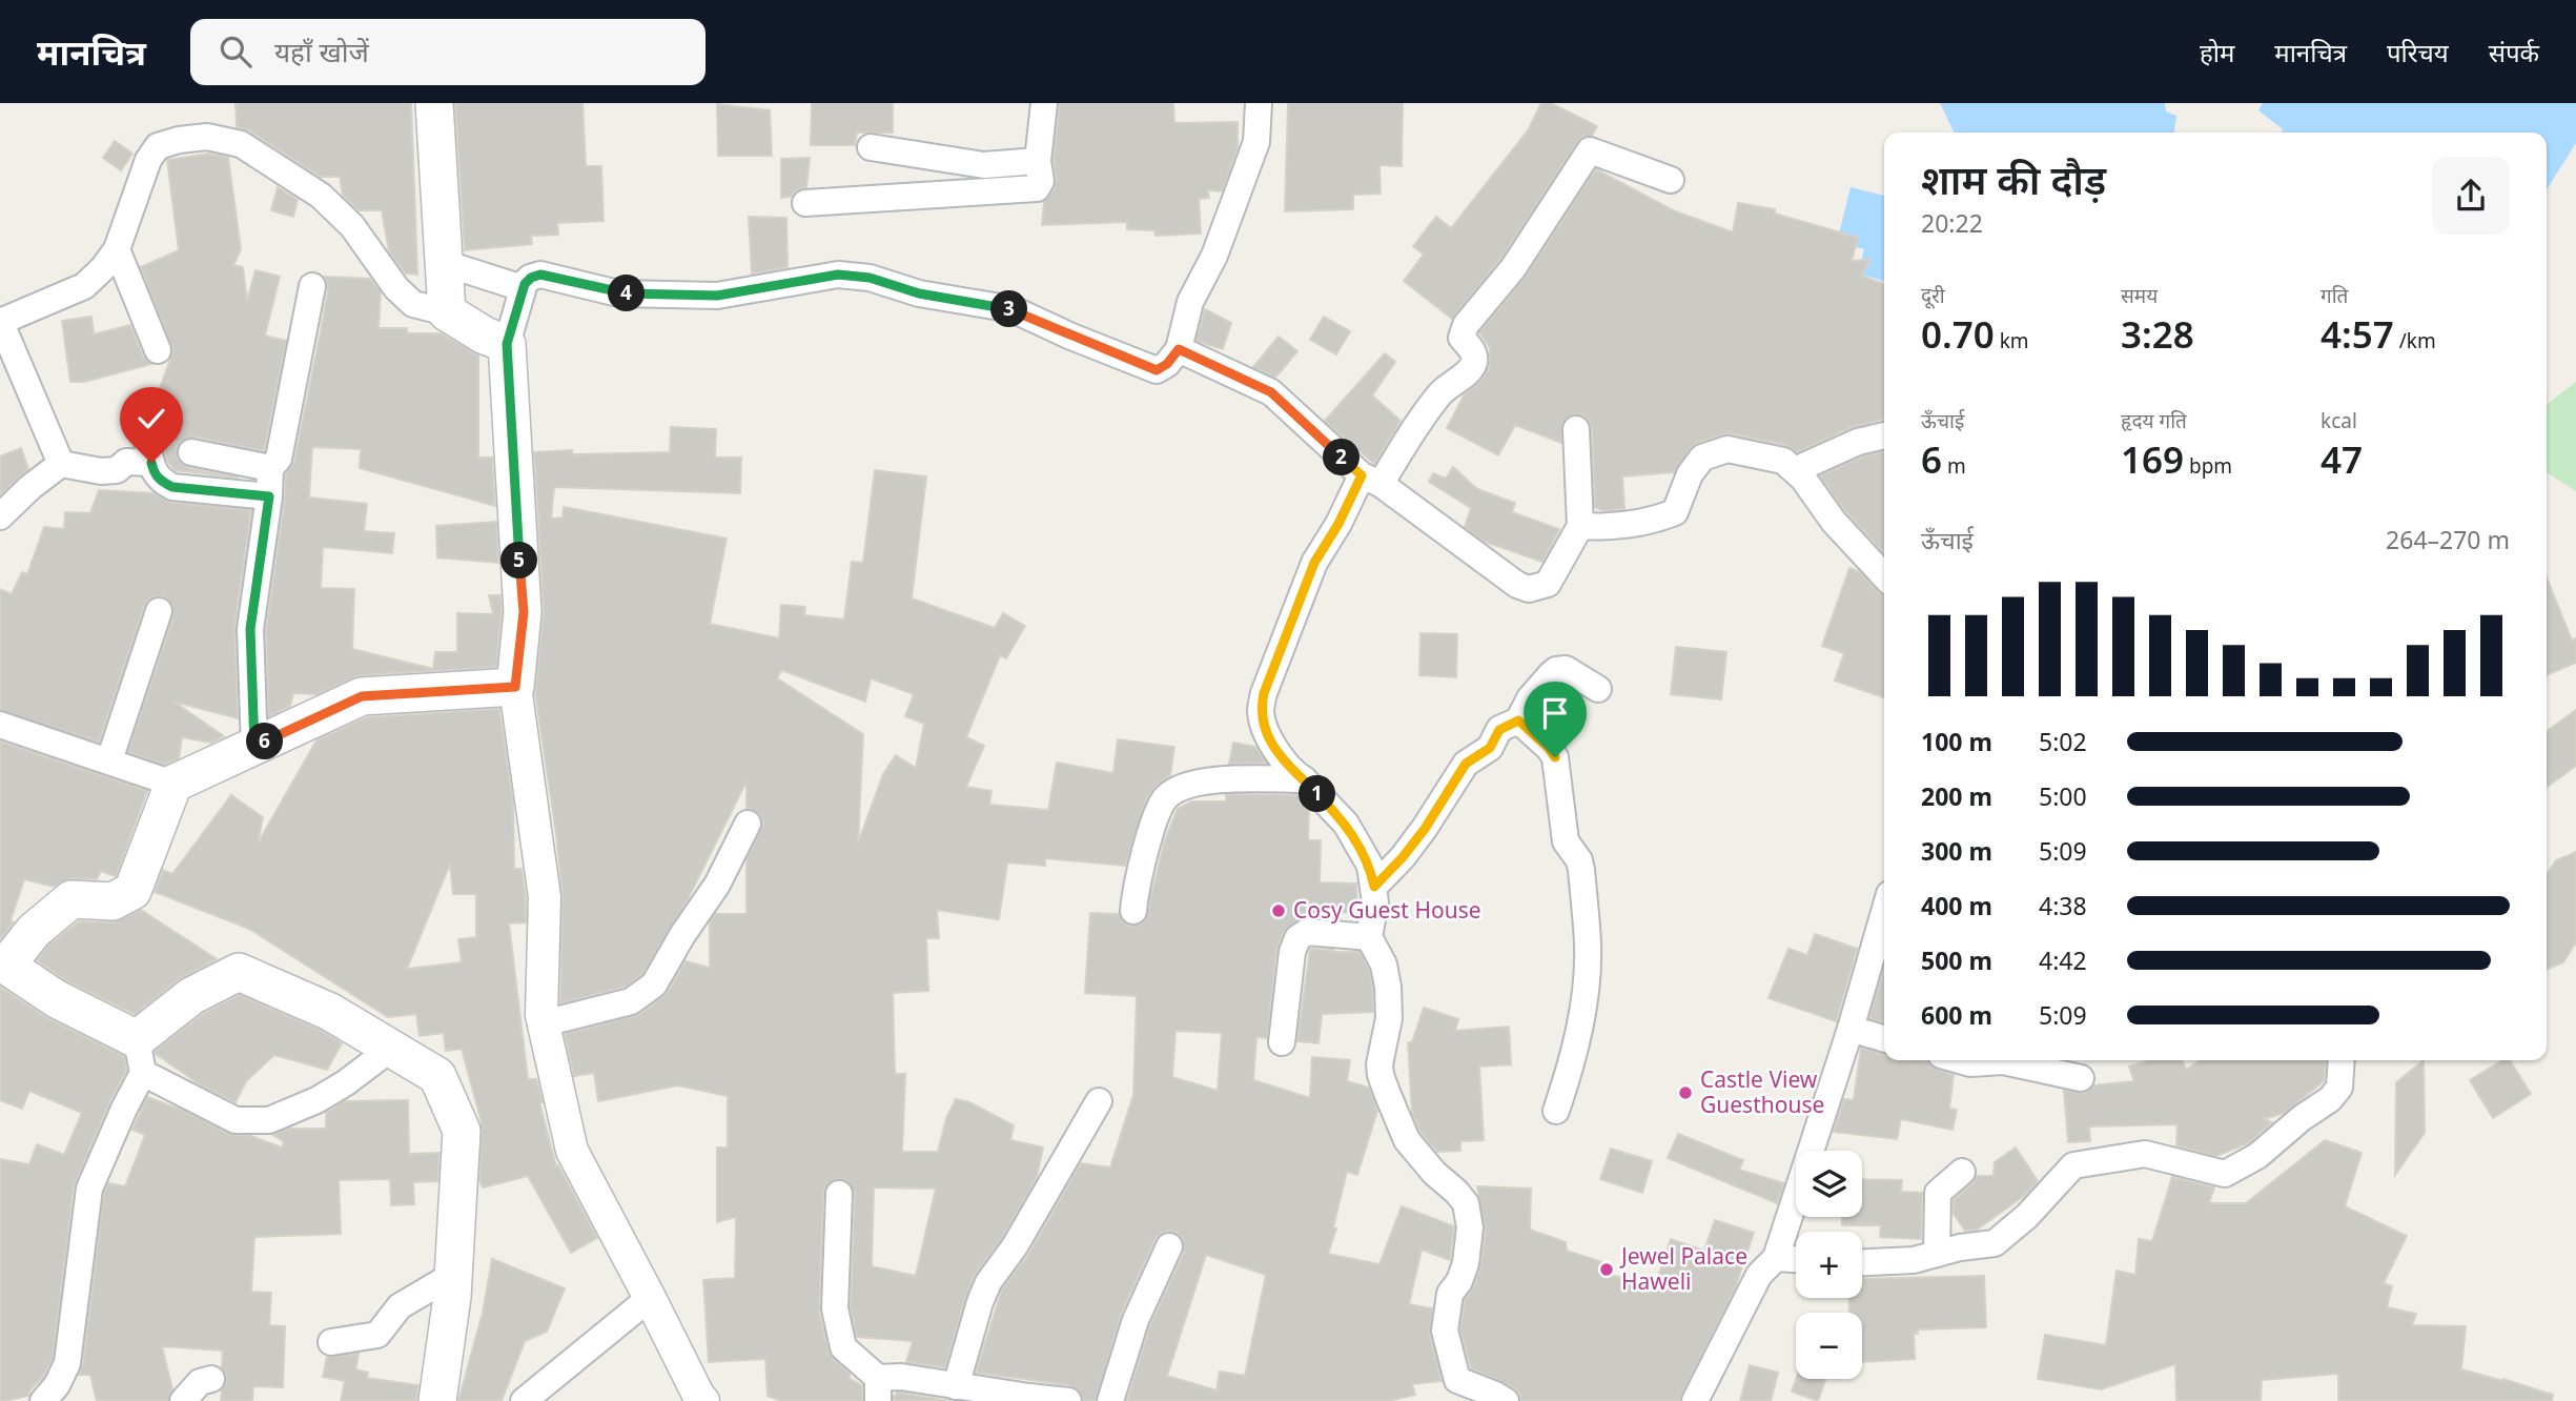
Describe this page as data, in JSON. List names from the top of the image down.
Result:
{
  "places": ["Cosy Guest House", "Castle View Guesthouse", "Jewel Palace Haweli"],
  "page": {
    "header": "मानचित्र",
    "search": "यहाँ खोजें",
    "nav": [
      "होम",
      "मानचित्र",
      "परिचय",
      "संपर्क"
    ],
    "heading": ["शाम की दौड़", "20:22"],
    "stats": [
      ["दूरी", "0.70 km"],
      ["समय", "3:28"],
      ["गति", "4:57 /km"],
      ["ऊँचाई", "6 m"],
      ["हृदय गति", "169 bpm"],
      ["kcal", "47"]
    ],
    "pins": [
      "4",
      "3",
      "2",
      "5",
      "6",
      "1"
    ],
    "chart": ["ऊँचाई", "264–270 m"],
    "list": [
      {
        "name": "100 m",
        "note": "5:02"
      },
      {
        "name": "200 m",
        "note": "5:00"
      },
      {
        "name": "300 m",
        "note": "5:09"
      },
      {
        "name": "400 m",
        "note": "4:38"
      },
      {
        "name": "500 m",
        "note": "4:42"
      },
      {
        "name": "600 m",
        "note": "5:09"
      }
    ],
    "map_buttons": ["+", "−"]
  }
}
